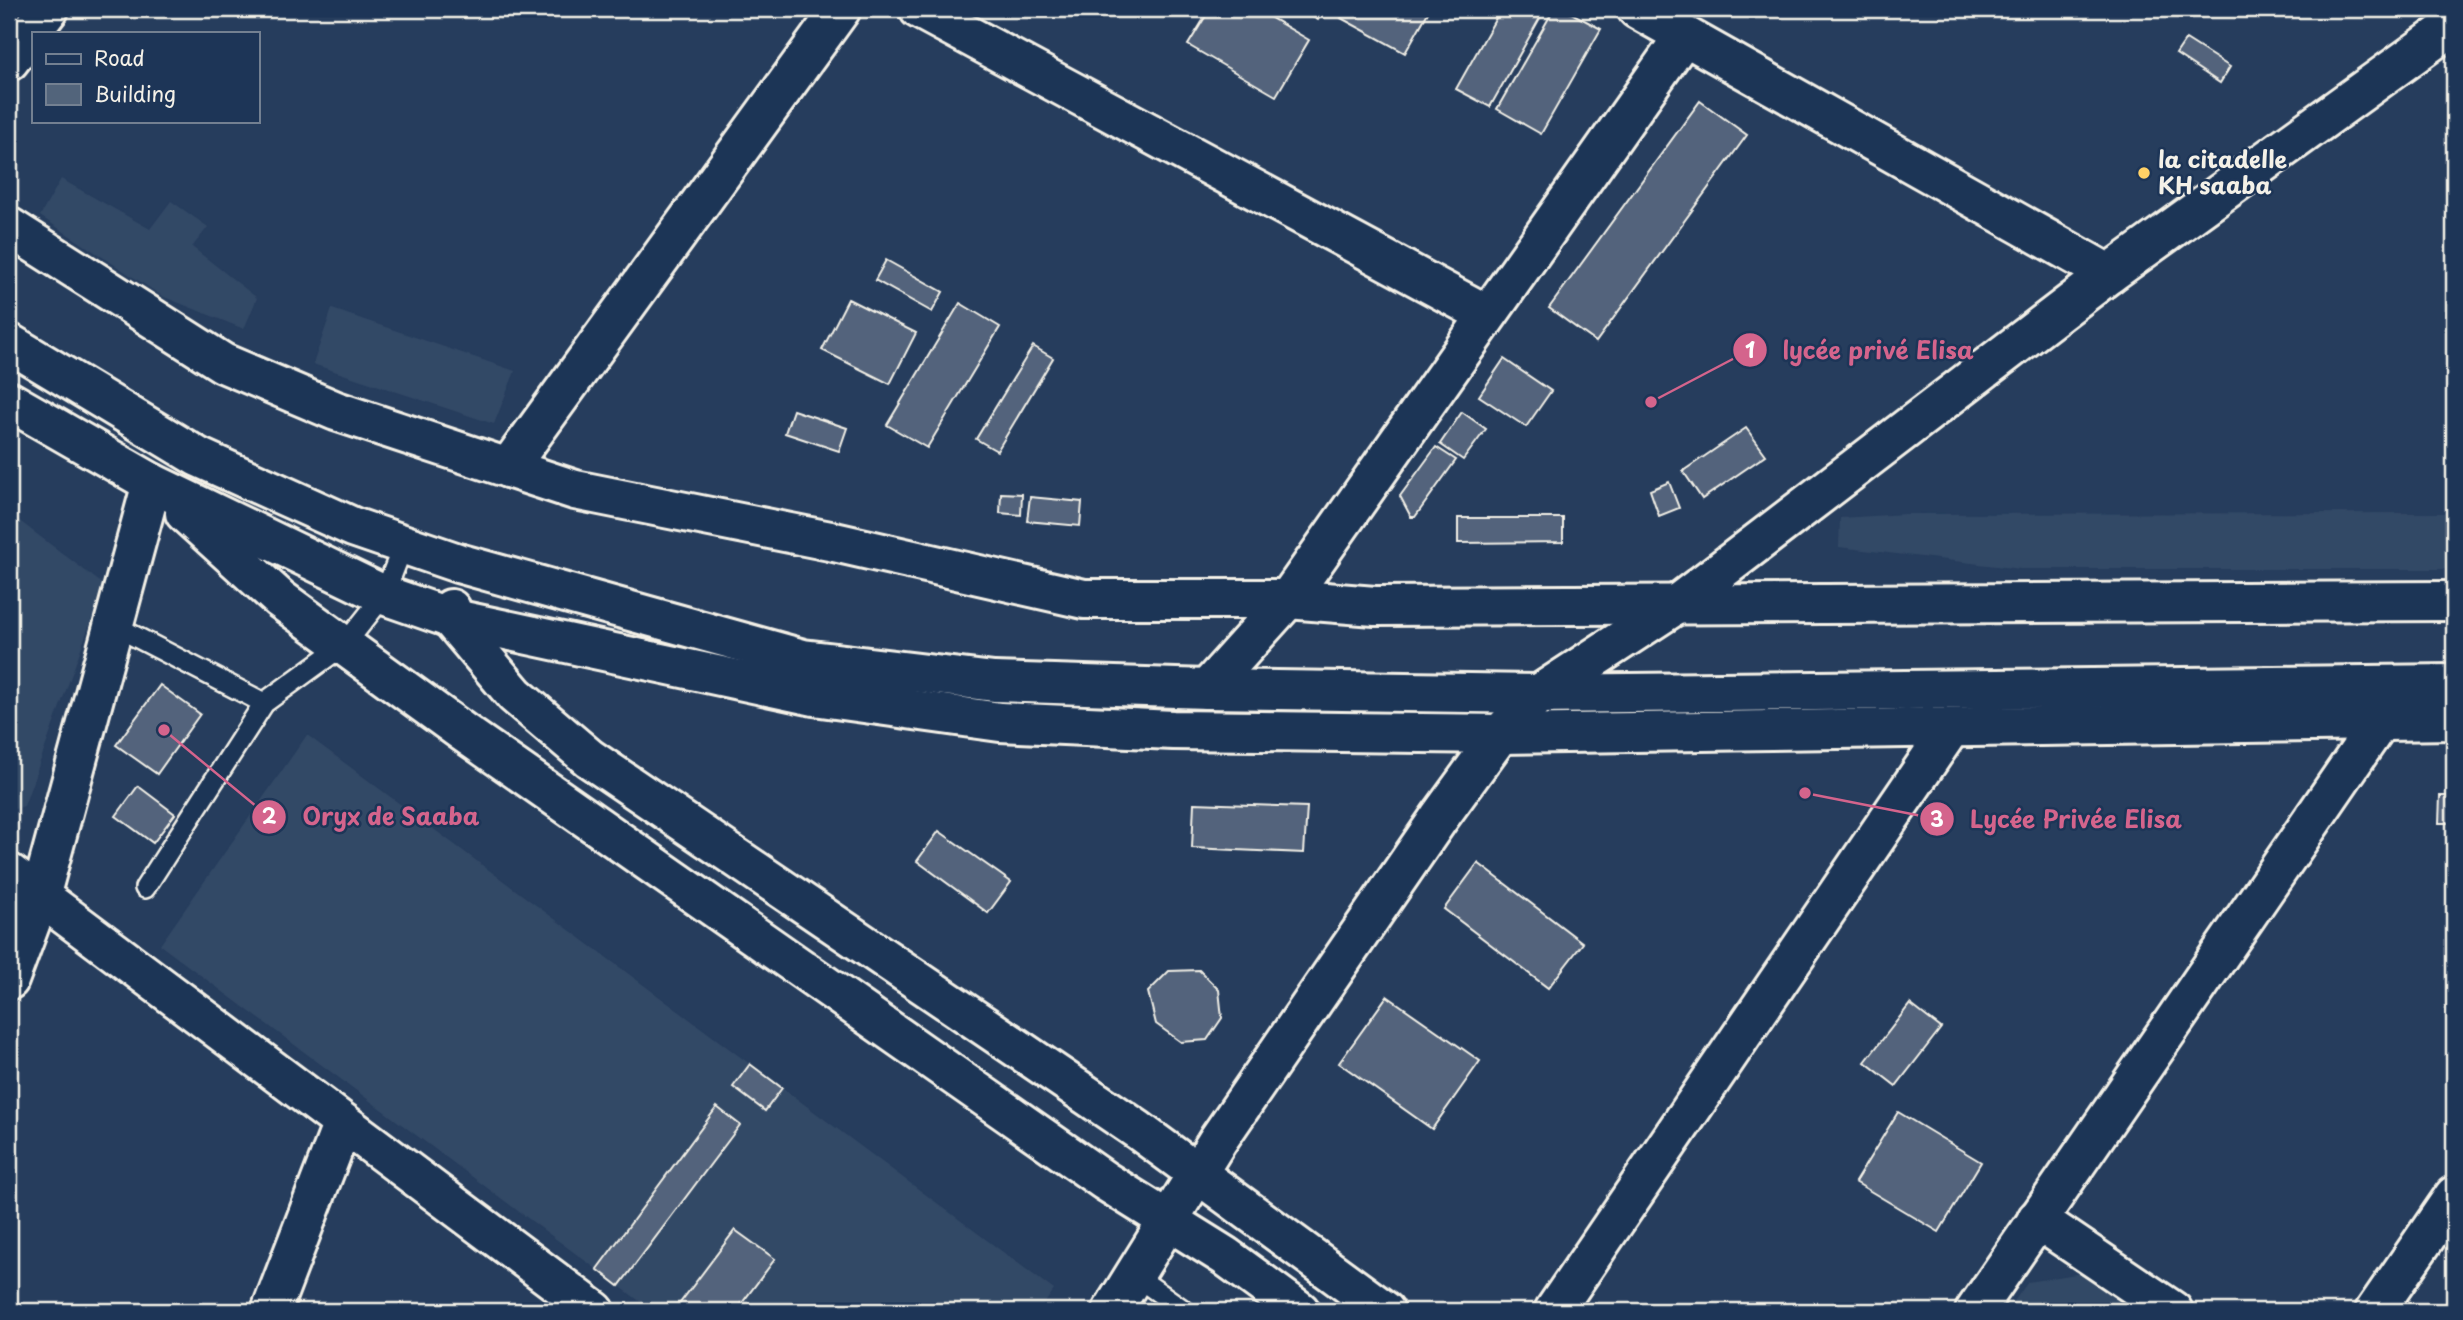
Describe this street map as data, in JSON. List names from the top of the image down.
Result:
{
  "places": [
    "la citadelle KH saaba",
    "lycée privé Elisa",
    "Oryx de Saaba",
    "Lycée Privée Elisa"
  ],
  "legend": ["Road", "Building"]
}
